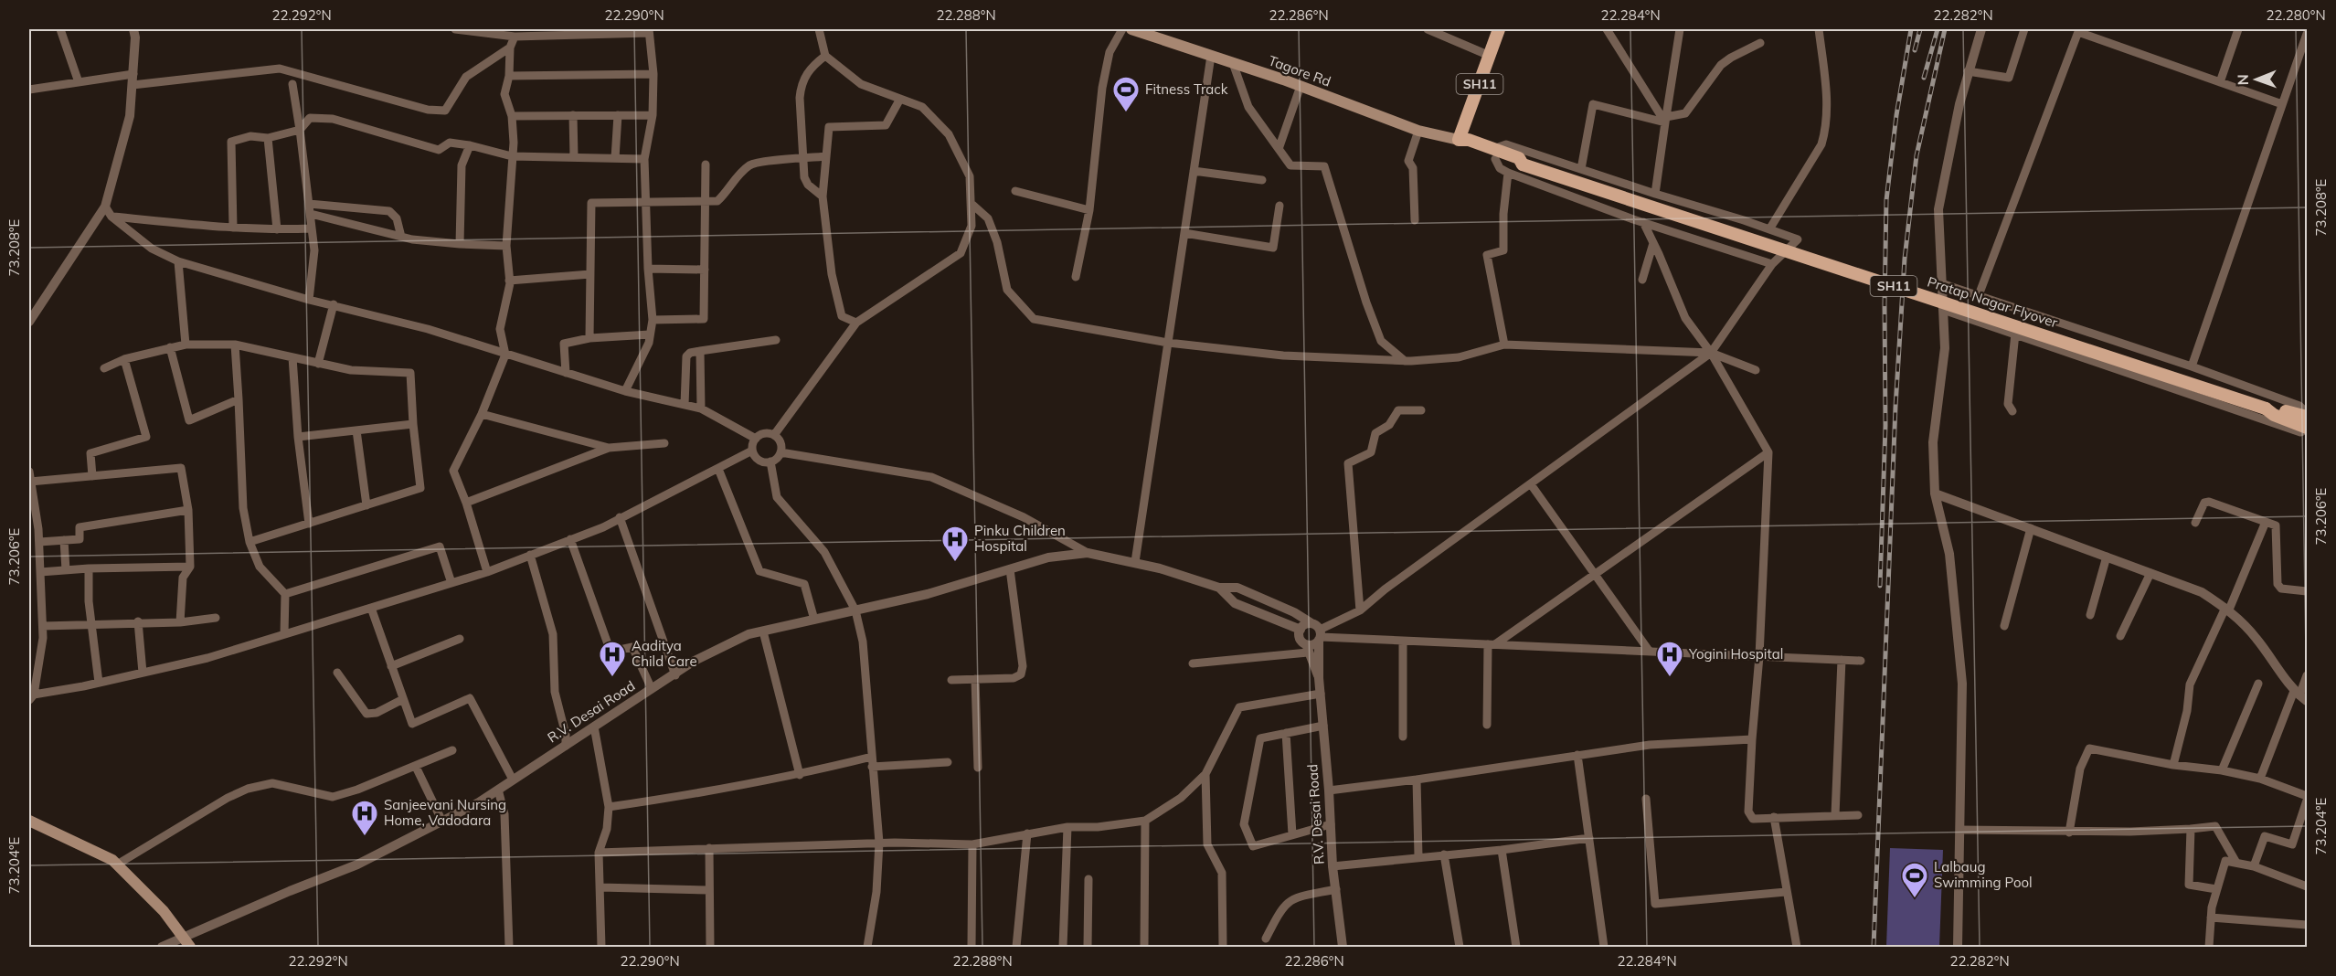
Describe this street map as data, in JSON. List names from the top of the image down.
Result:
{
  "streets": {
    "main road": ["Tagore Rd", "SH11", "Pratap Nagar Flyover"],
    "street": ["R.V. Desai Road"]
  },
  "crossings": [
    ["Tagore Rd", "SH11"],
    ["Tagore Rd", "Pratap Nagar Flyover"],
    ["SH11", "Pratap Nagar Flyover"]
  ],
  "places": {
    "sports": ["Fitness Track", "Lalbaug Swimming Pool"],
    "hospital": [
      "Pinku Children Hospital",
      "Aaditya Child Care",
      "Yogini Hospital",
      "Sanjeevani Nursing Home, Vadodara"
    ]
  },
  "north": "left",
  "coordinates": [
    "22.292°N",
    "22.290°N",
    "22.288°N",
    "22.286°N",
    "22.284°N",
    "22.282°N",
    "22.280°N",
    "73.208°E",
    "73.206°E",
    "73.204°E"
  ]
}
